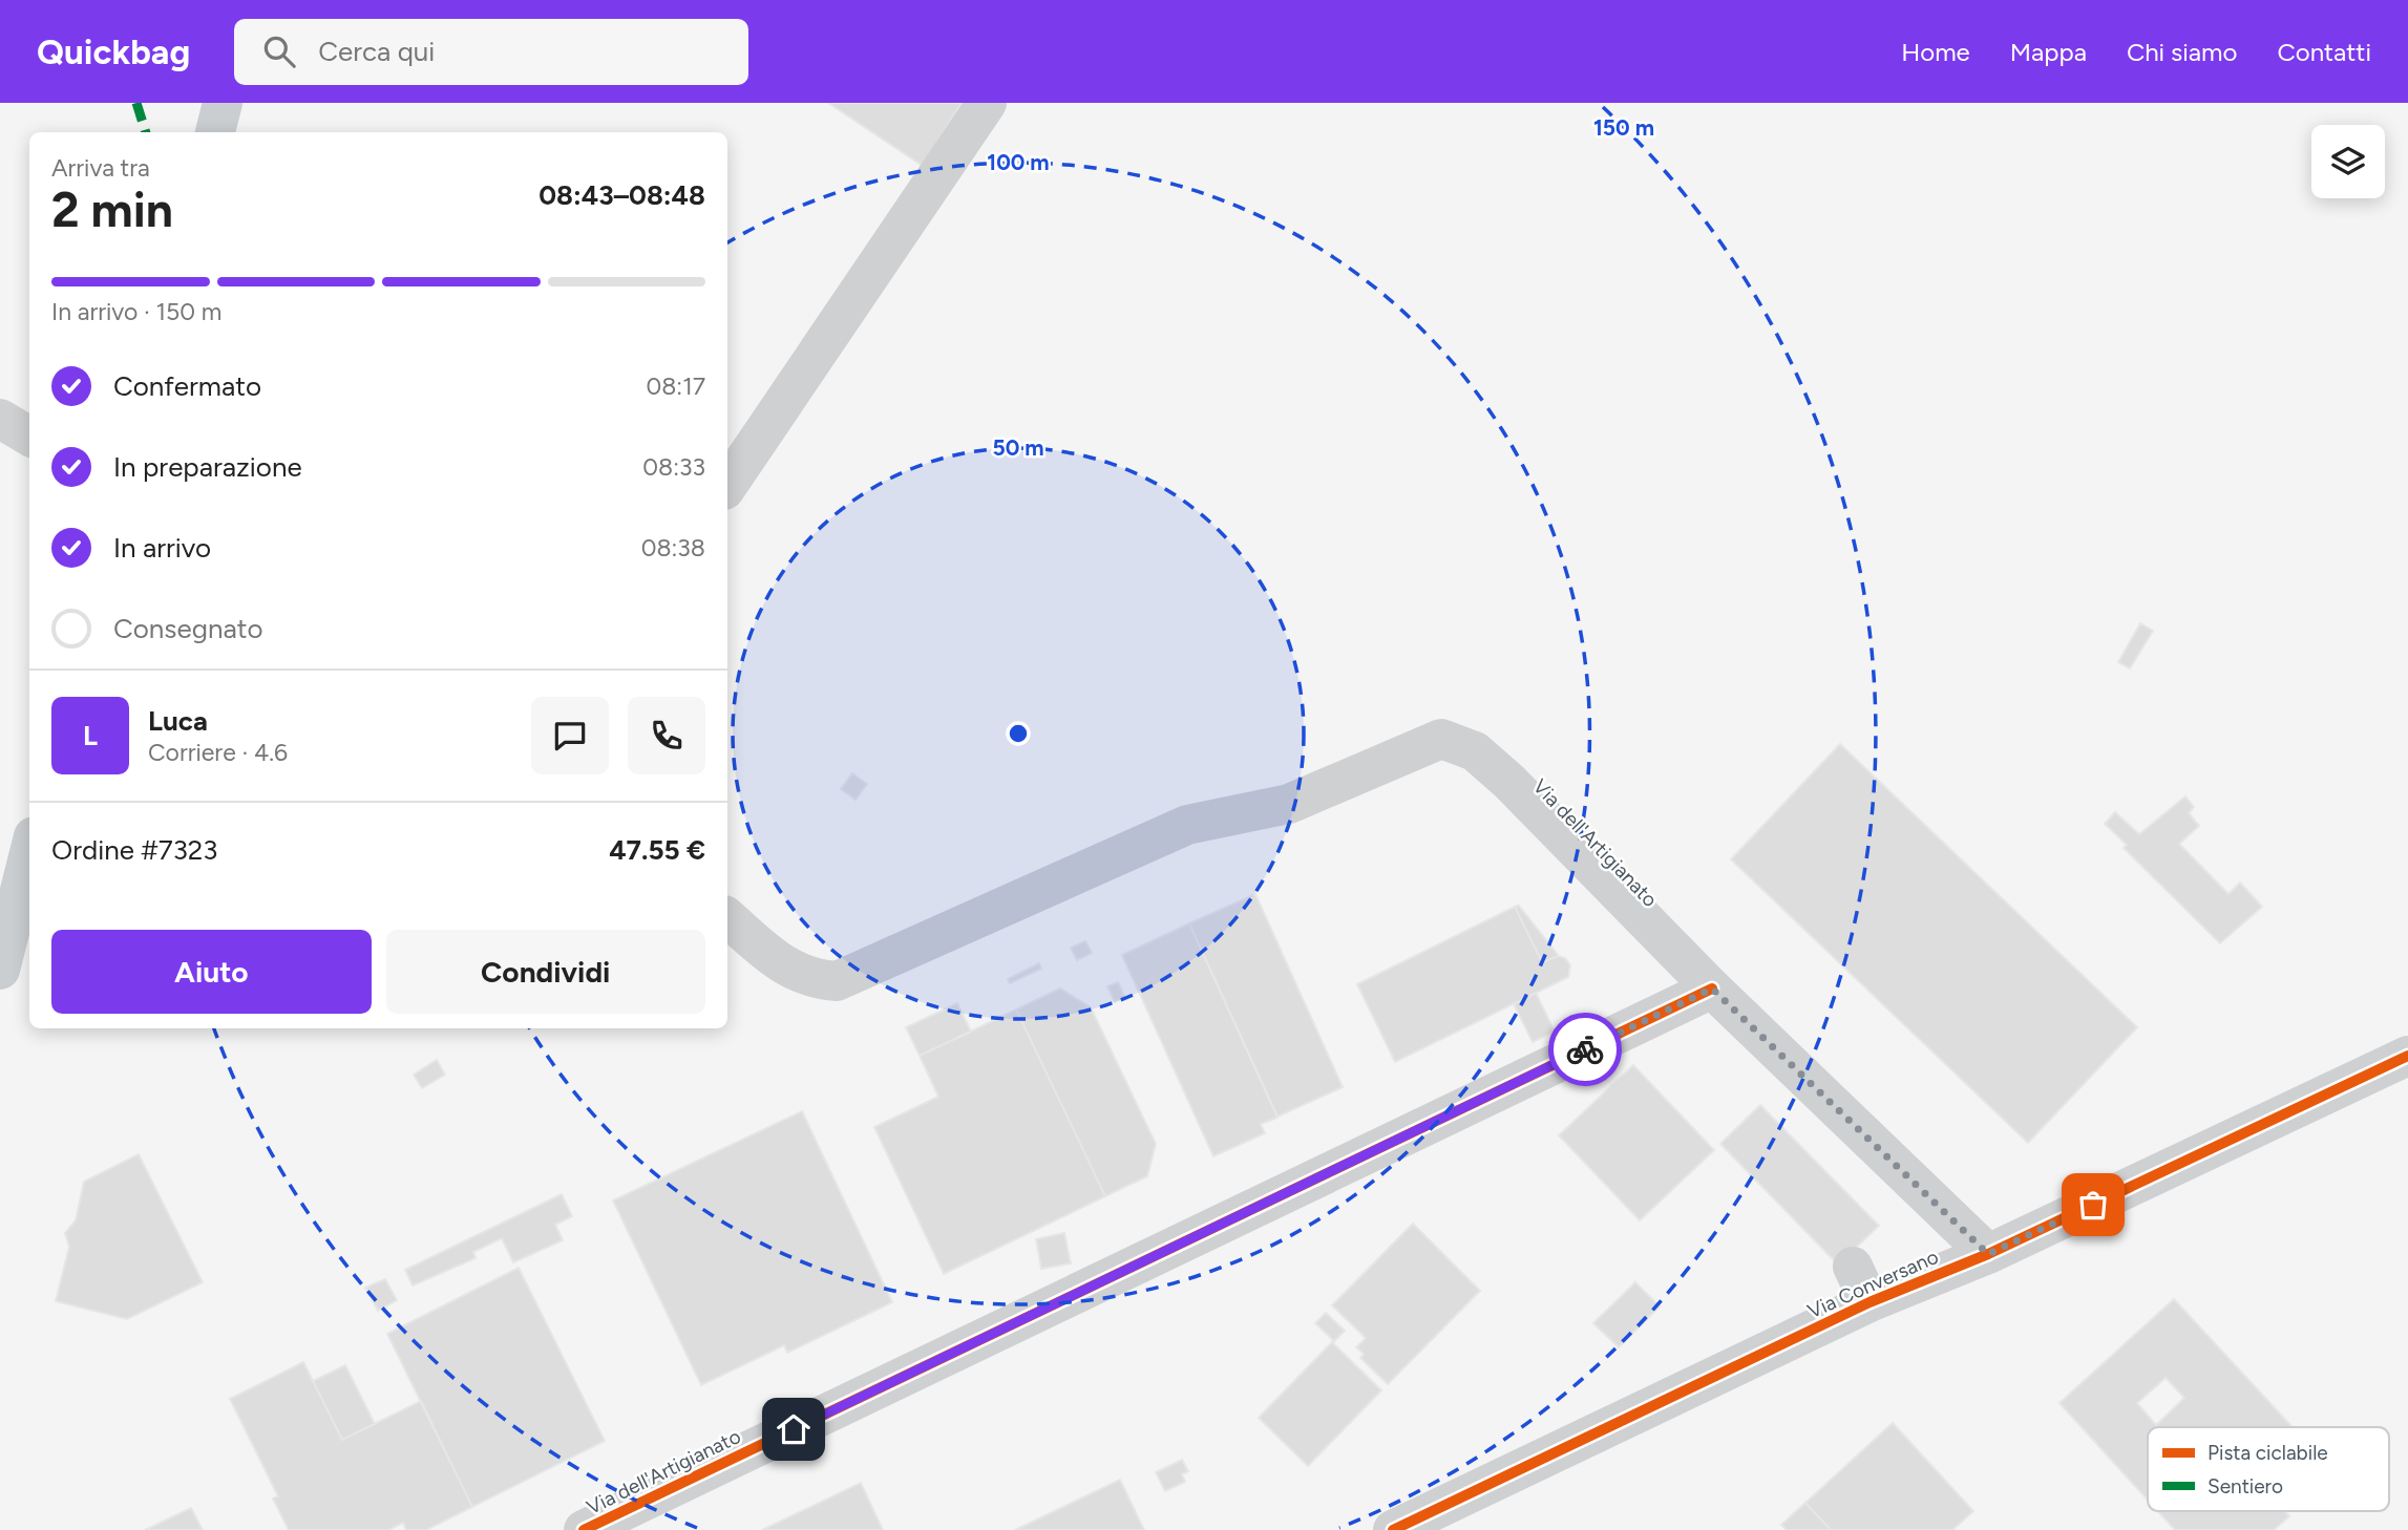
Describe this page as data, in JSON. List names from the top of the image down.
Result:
{
  "streets": {
    "street": ["Via dell'Artigianato", "Via Conversano"]
  },
  "crossings": [
    ["Via dell'Artigianato", "Via Conversano"]
  ],
  "legend": ["Pista ciclabile", "Sentiero"],
  "page": {
    "header": "Quickbag",
    "search": "Cerca qui",
    "nav": [
      "Home",
      "Mappa",
      "Chi siamo",
      "Contatti"
    ],
    "heading": ["2 min", "Arriva tra", "08:43–08:48"],
    "panel": [
      "Luca",
      "Corriere · 4.6",
      "Ordine #7323",
      "47.55 €"
    ],
    "bar": "In arrivo · 150 m",
    "list": [
      ["Confermato", "08:17"],
      ["In preparazione", "08:33"],
      ["In arrivo", "08:38"],
      "Consegnato"
    ],
    "round": "L",
    "buttons": ["Aiuto", "Condividi"]
  },
  "rings": ["150 m", "100 m", "50 m"]
}
